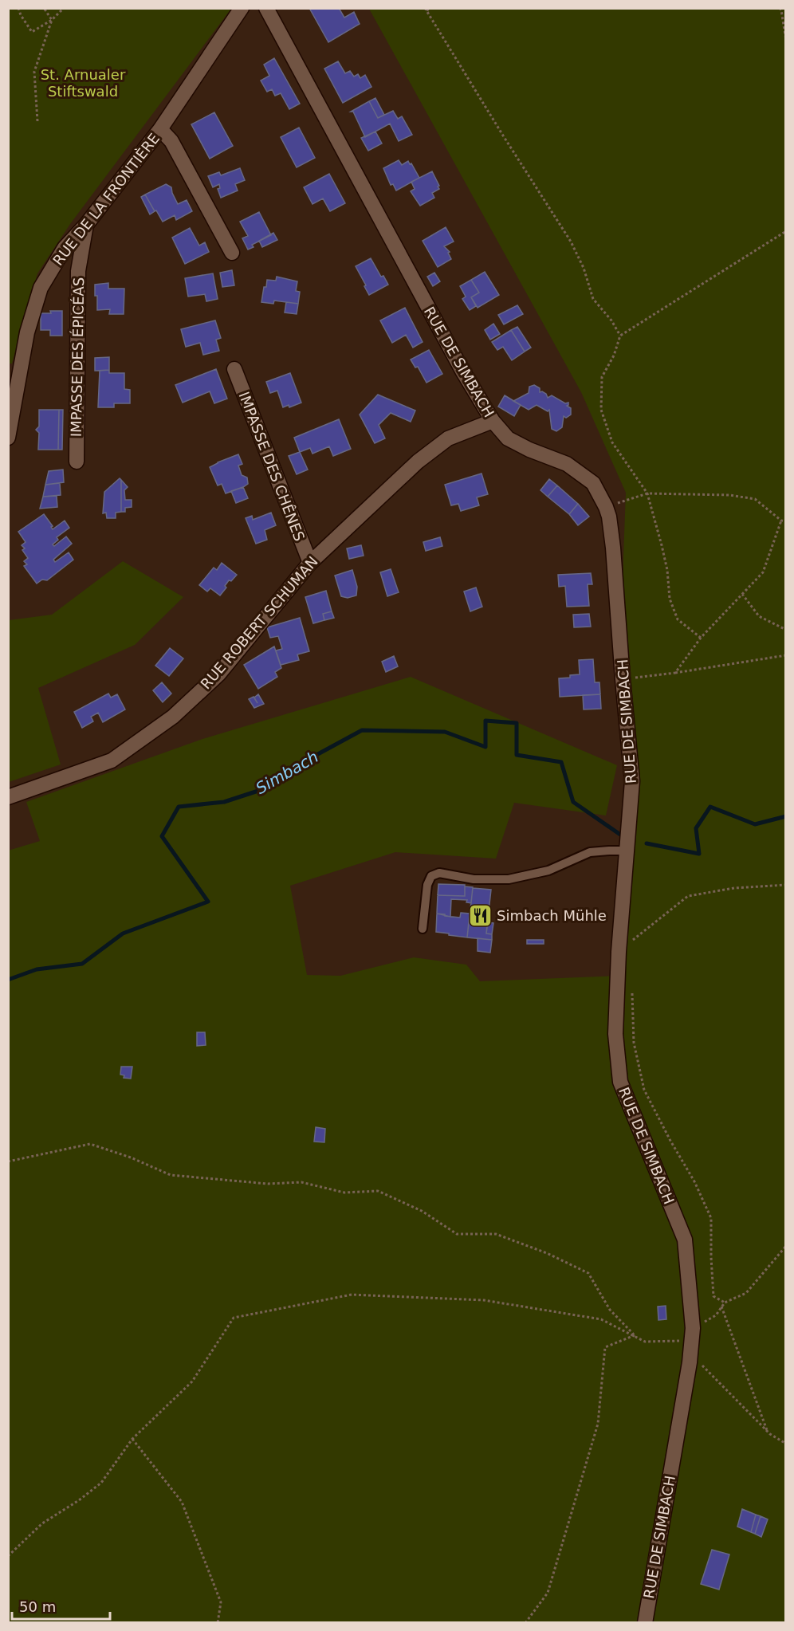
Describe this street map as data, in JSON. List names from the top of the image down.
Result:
{
  "streets": {
    "street": [
      "RUE DE LA FRONTIÈRE",
      "IMPASSE DES ÉPICÉAS",
      "RUE DE SIMBACH",
      "IMPASSE DES CHÊNES",
      "RUE ROBERT SCHUMAN"
    ]
  },
  "crossings": [
    ["RUE DE LA FRONTIÈRE", "IMPASSE DES ÉPICÉAS"],
    ["RUE DE SIMBACH", "RUE ROBERT SCHUMAN"],
    ["IMPASSE DES CHÊNES", "RUE ROBERT SCHUMAN"]
  ],
  "water": ["Simbach"],
  "parks": ["St. Arnualer Stiftswald"],
  "places": {
    "restaurant": ["Simbach Mühle"]
  },
  "scale_bar": "50 m"
}
